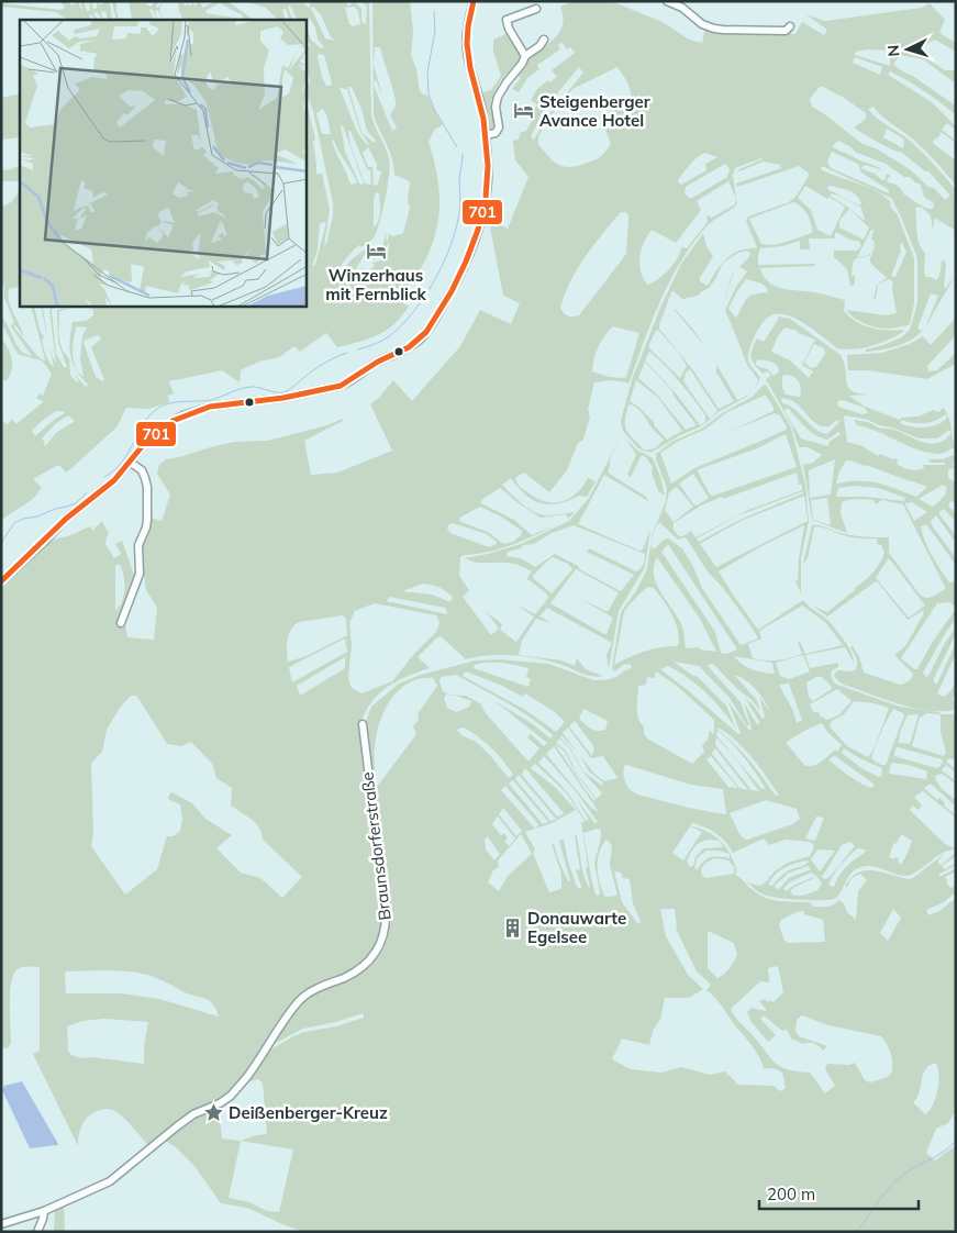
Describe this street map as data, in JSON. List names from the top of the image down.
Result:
{
  "streets": {
    "street": ["Braunsdorferstraße"]
  },
  "places": {
    "hotel": ["Steigenberger Avance Hotel", "Winzerhaus mit Fernblick"],
    "building": ["Donauwarte Egelsee"],
    "place": ["Deißenberger-Kreuz"]
  },
  "lines": ["transit line 701"],
  "scale_bar": "200 m",
  "north": "left"
}
